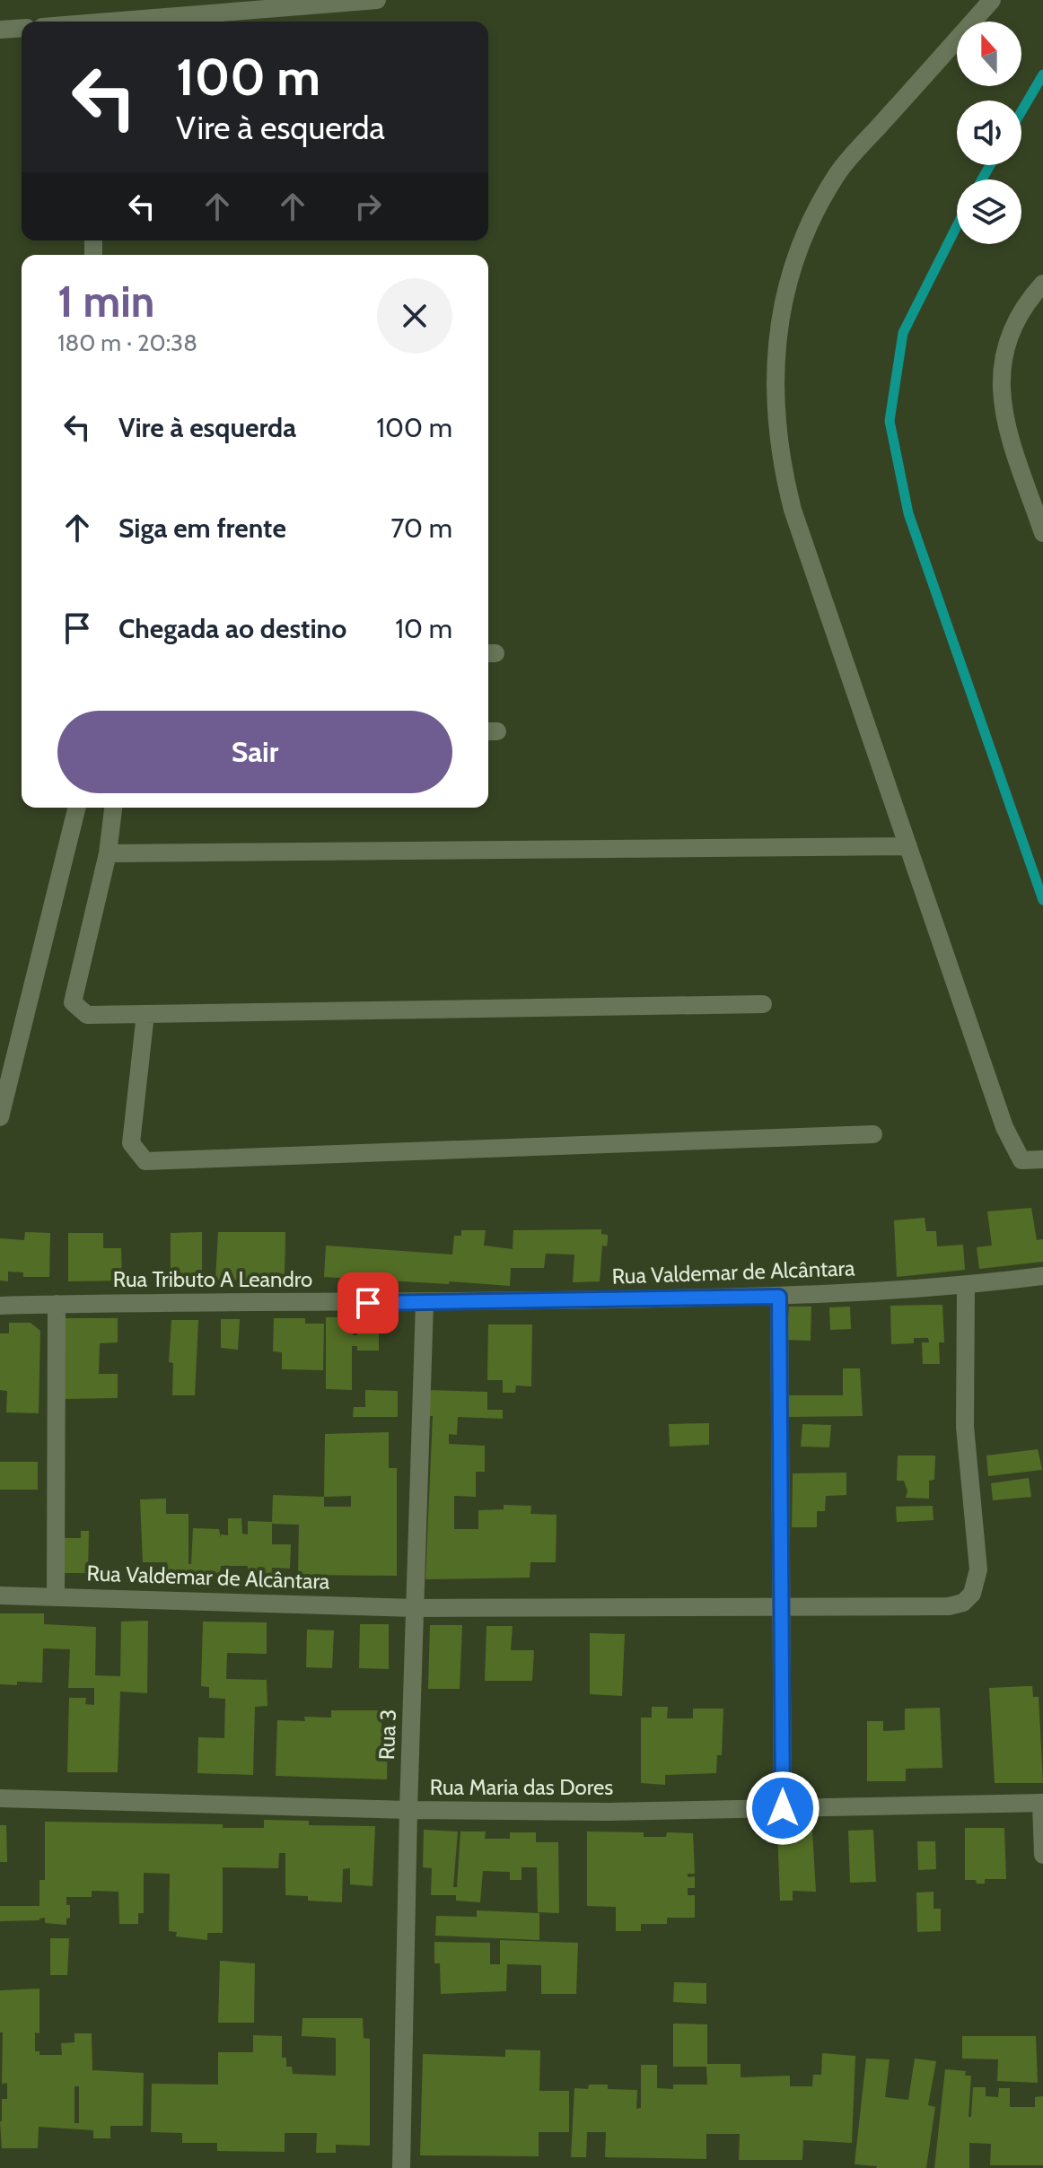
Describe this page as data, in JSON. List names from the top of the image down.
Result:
{
  "streets": {
    "street": [
      "Rua Valdemar de Alcântara",
      "Rua Tributo A Leandro",
      "Rua 3",
      "Rua Maria das Dores"
    ]
  },
  "crossings": [
    ["Rua Valdemar de Alcântara", "Rua Tributo A Leandro"],
    ["Rua Valdemar de Alcântara", "Rua 3"],
    ["Rua Tributo A Leandro", "Rua 3"],
    ["Rua 3", "Rua Maria das Dores"]
  ],
  "north": "top",
  "page": {
    "turn": ["100 m", "Vire à esquerda"],
    "heading": ["1 min", "180 m · 20:38"],
    "list": [
      {
        "name": "Vire à esquerda",
        "value": "100 m"
      },
      {
        "name": "Siga em frente",
        "value": "70 m"
      },
      {
        "name": "Chegada ao destino",
        "value": "10 m"
      }
    ],
    "buttons": "Sair"
  }
}
